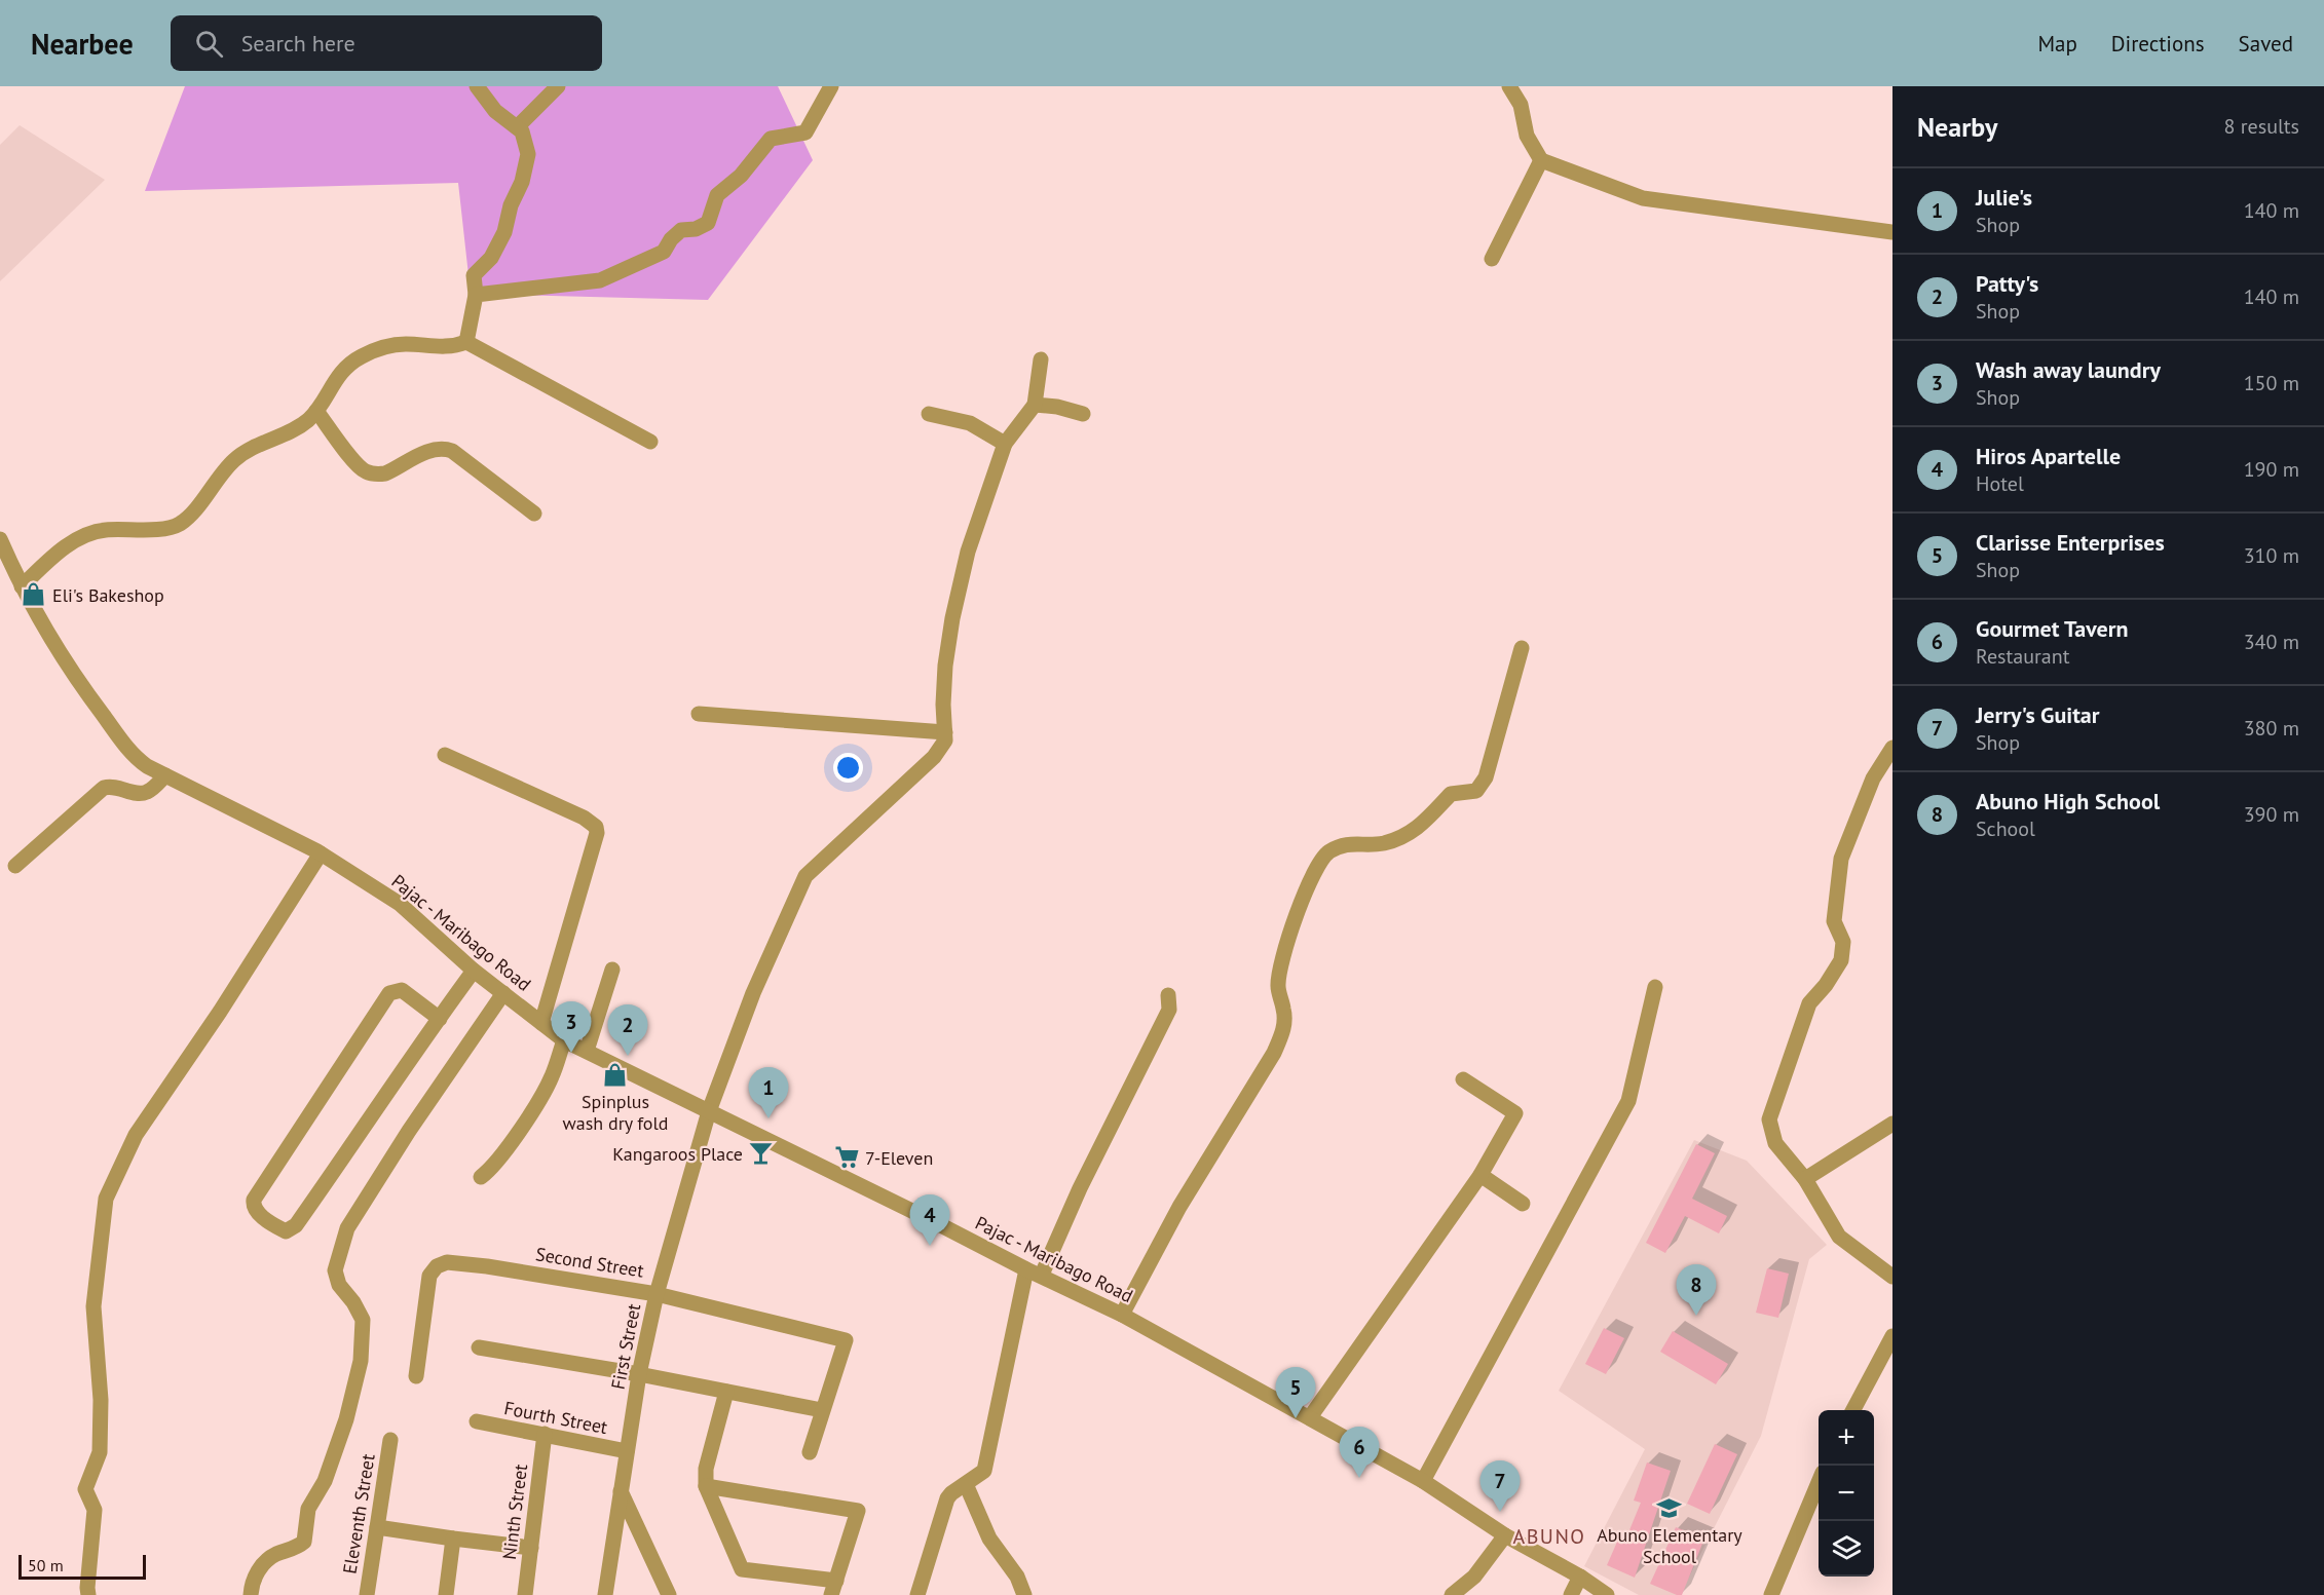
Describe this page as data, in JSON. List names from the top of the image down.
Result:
{
  "streets": {
    "street": [
      "Pajac - Maribago Road",
      "Second Street",
      "First Street",
      "Fourth Street",
      "Ninth Street",
      "Eleventh Street"
    ]
  },
  "crossings": [
    ["Pajac - Maribago Road", "First Street"],
    ["Second Street", "First Street"],
    ["First Street", "Fourth Street"],
    ["Fourth Street", "Ninth Street"]
  ],
  "districts": ["ABUNO"],
  "places": {
    "shop": ["Eli's Bakeshop", "Spinplus wash dry fold"],
    "bar": ["Kangaroos Place"],
    "supermarket": ["7-Eleven"],
    "school or university": ["Abuno Elementary School"]
  },
  "scale_bar": "50 m",
  "page": {
    "header": "Nearbee",
    "search": "Search here",
    "nav": ["Map", "Directions", "Saved"],
    "heading": ["Nearby", "8 results"],
    "list": [
      {
        "mark": "1",
        "name": "Julie's",
        "note": "Shop",
        "value": "140 m"
      },
      {
        "mark": "2",
        "name": "Patty's",
        "note": "Shop",
        "value": "140 m"
      },
      {
        "mark": "3",
        "name": "Wash away laundry",
        "note": "Shop",
        "value": "150 m"
      },
      {
        "mark": "4",
        "name": "Hiros Apartelle",
        "note": "Hotel",
        "value": "190 m"
      },
      {
        "mark": "5",
        "name": "Clarisse Enterprises",
        "note": "Shop",
        "value": "310 m"
      },
      {
        "mark": "6",
        "name": "Gourmet Tavern",
        "note": "Restaurant",
        "value": "340 m"
      },
      {
        "mark": "7",
        "name": "Jerry's Guitar",
        "note": "Shop",
        "value": "380 m"
      },
      {
        "mark": "8",
        "name": "Abuno High School",
        "note": "School",
        "value": "390 m"
      }
    ],
    "pins": [
      "3",
      "2",
      "1",
      "4",
      "8",
      "5",
      "6",
      "7"
    ],
    "map_buttons": ["+", "−"],
    "scale": "50 m"
  }
}
